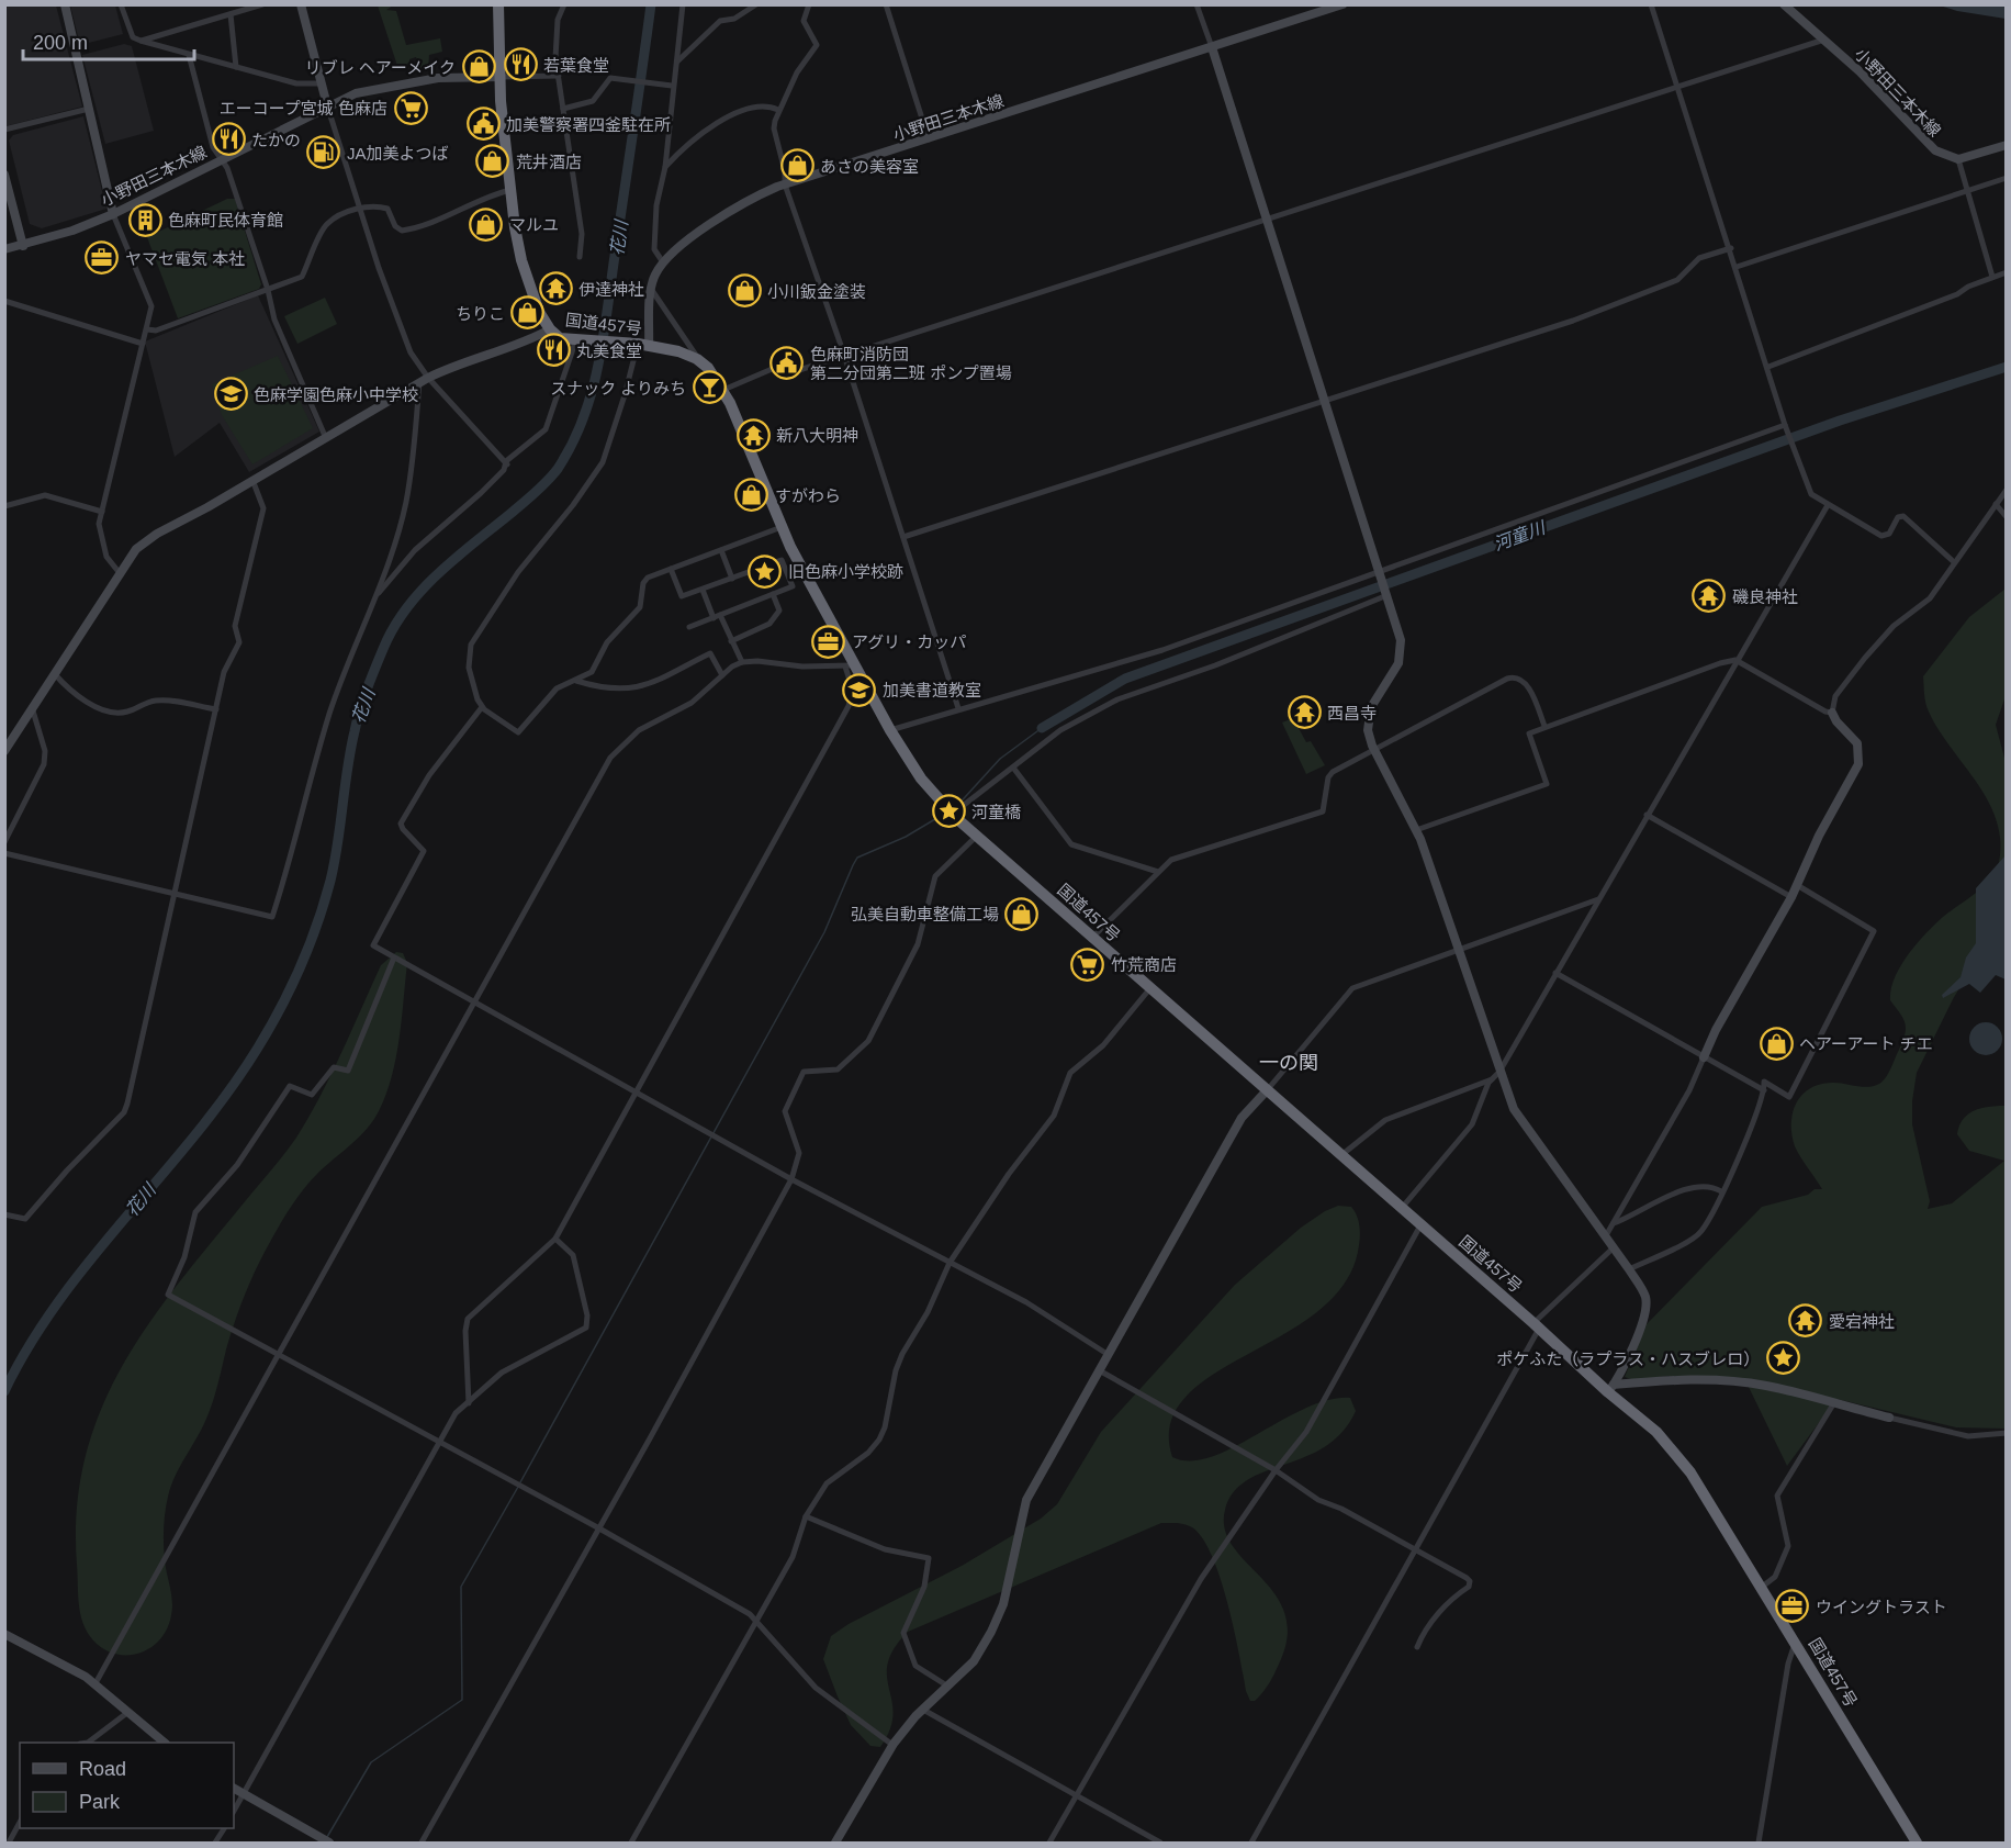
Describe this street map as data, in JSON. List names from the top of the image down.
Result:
{
  "streets": {
    "highway": ["国道457号"],
    "street": ["小野田三本木線"]
  },
  "crossings": [
    ["小野田三本木線", "国道457号"]
  ],
  "districts": ["一の関"],
  "water": ["花川", "河童川"],
  "places": {
    "restaurant": ["若葉食堂", "たかの", "丸美食堂"],
    "shop": [
      "リブレ ヘアーメイク",
      "荒井酒店",
      "あさの美容室",
      "マルユ",
      "小川鈑金塗装",
      "ちりこ",
      "すがわら",
      "弘美自動車整備工場",
      "ヘアーアート チエ"
    ],
    "supermarket": ["エーコープ宮城 色麻店", "竹荒商店"],
    "public building": ["加美警察署四釜駐在所", "色麻町消防団 第二分団第二班 ポンプ置場"],
    "fuel station": ["JA加美よつば"],
    "building": ["色麻町民体育館"],
    "office": ["ヤマセ電気 本社", "アグリ・カッパ", "ウイングトラスト"],
    "temple": [
      "伊達神社",
      "新八大明神",
      "磯良神社",
      "西昌寺",
      "愛宕神社"
    ],
    "bar": ["スナック よりみち"],
    "school or university": ["色麻学園色麻小中学校", "加美書道教室"],
    "place": ["旧色麻小学校跡", "河童橋", "ポケふた（ラプラス・ハスブレロ）"]
  },
  "legend": ["Road", "Park"],
  "scale_bar": "200 m"
}
